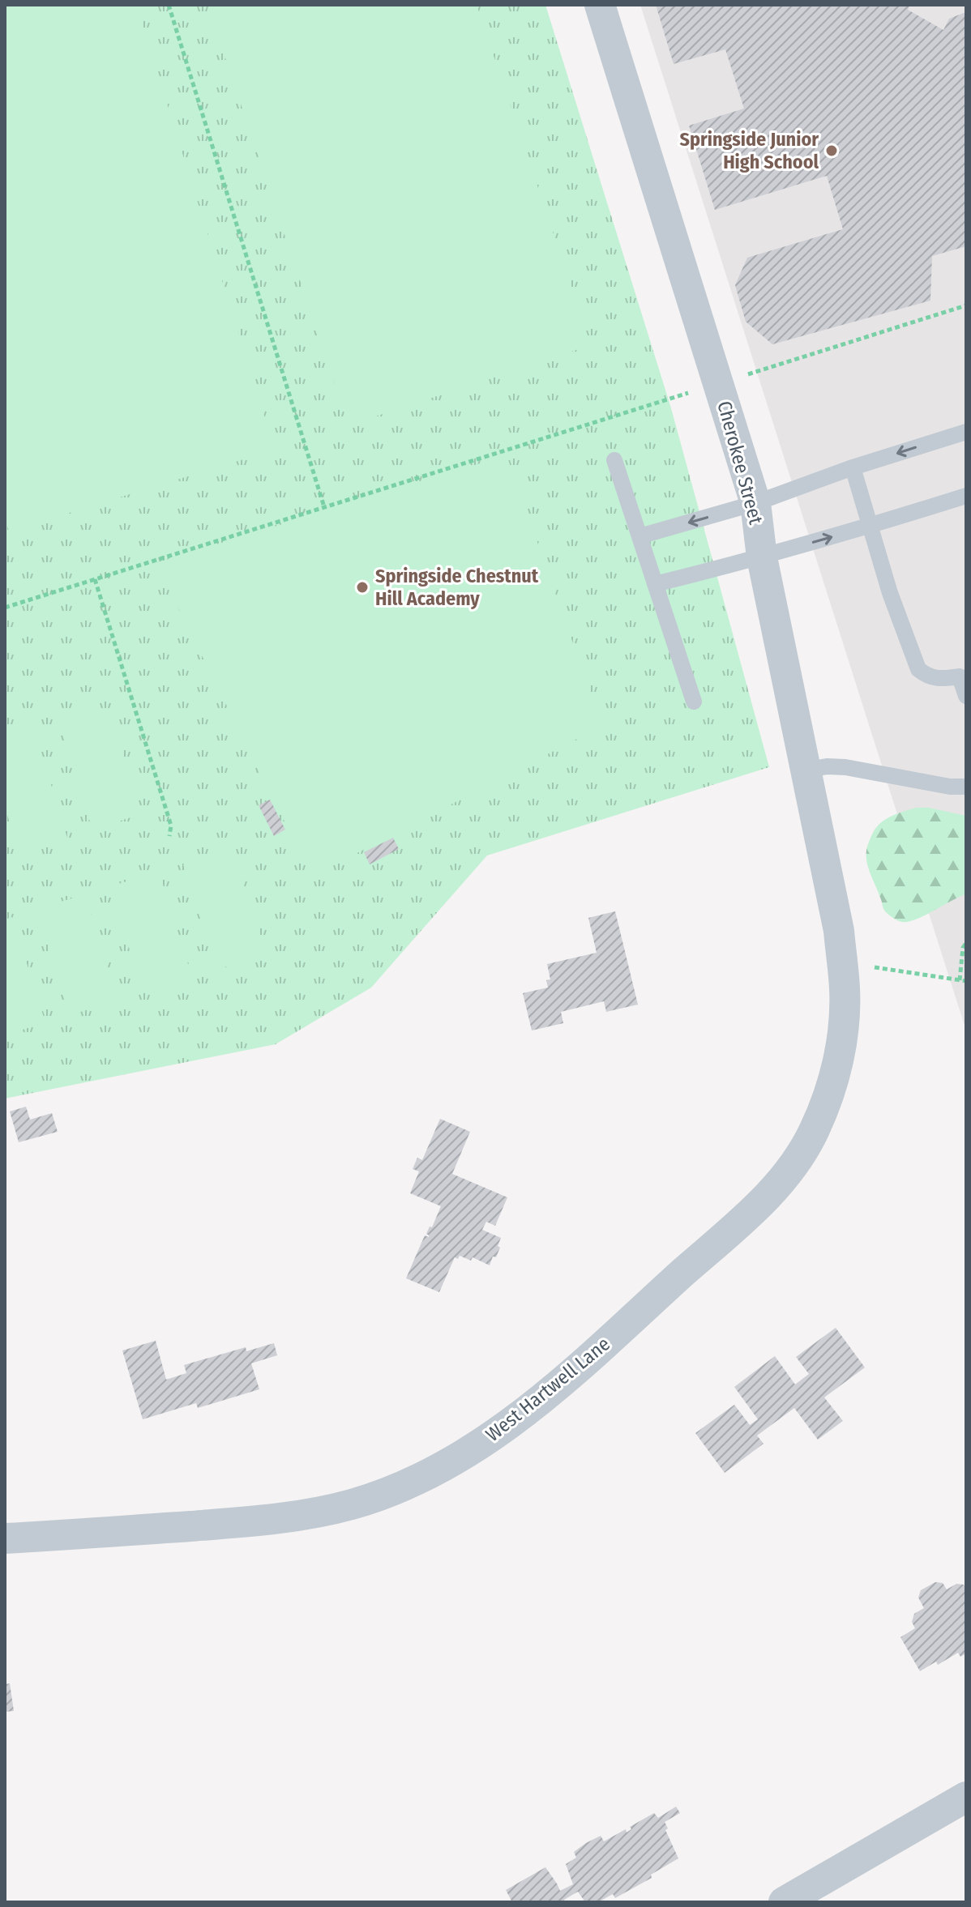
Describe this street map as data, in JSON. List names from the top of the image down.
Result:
{
  "streets": {
    "street": ["Cherokee Street", "West Hartwell Lane"]
  },
  "crossings": [
    ["Cherokee Street", "West Hartwell Lane"]
  ],
  "places": ["Springside Junior High School", "Springside Chestnut Hill Academy"]
}
